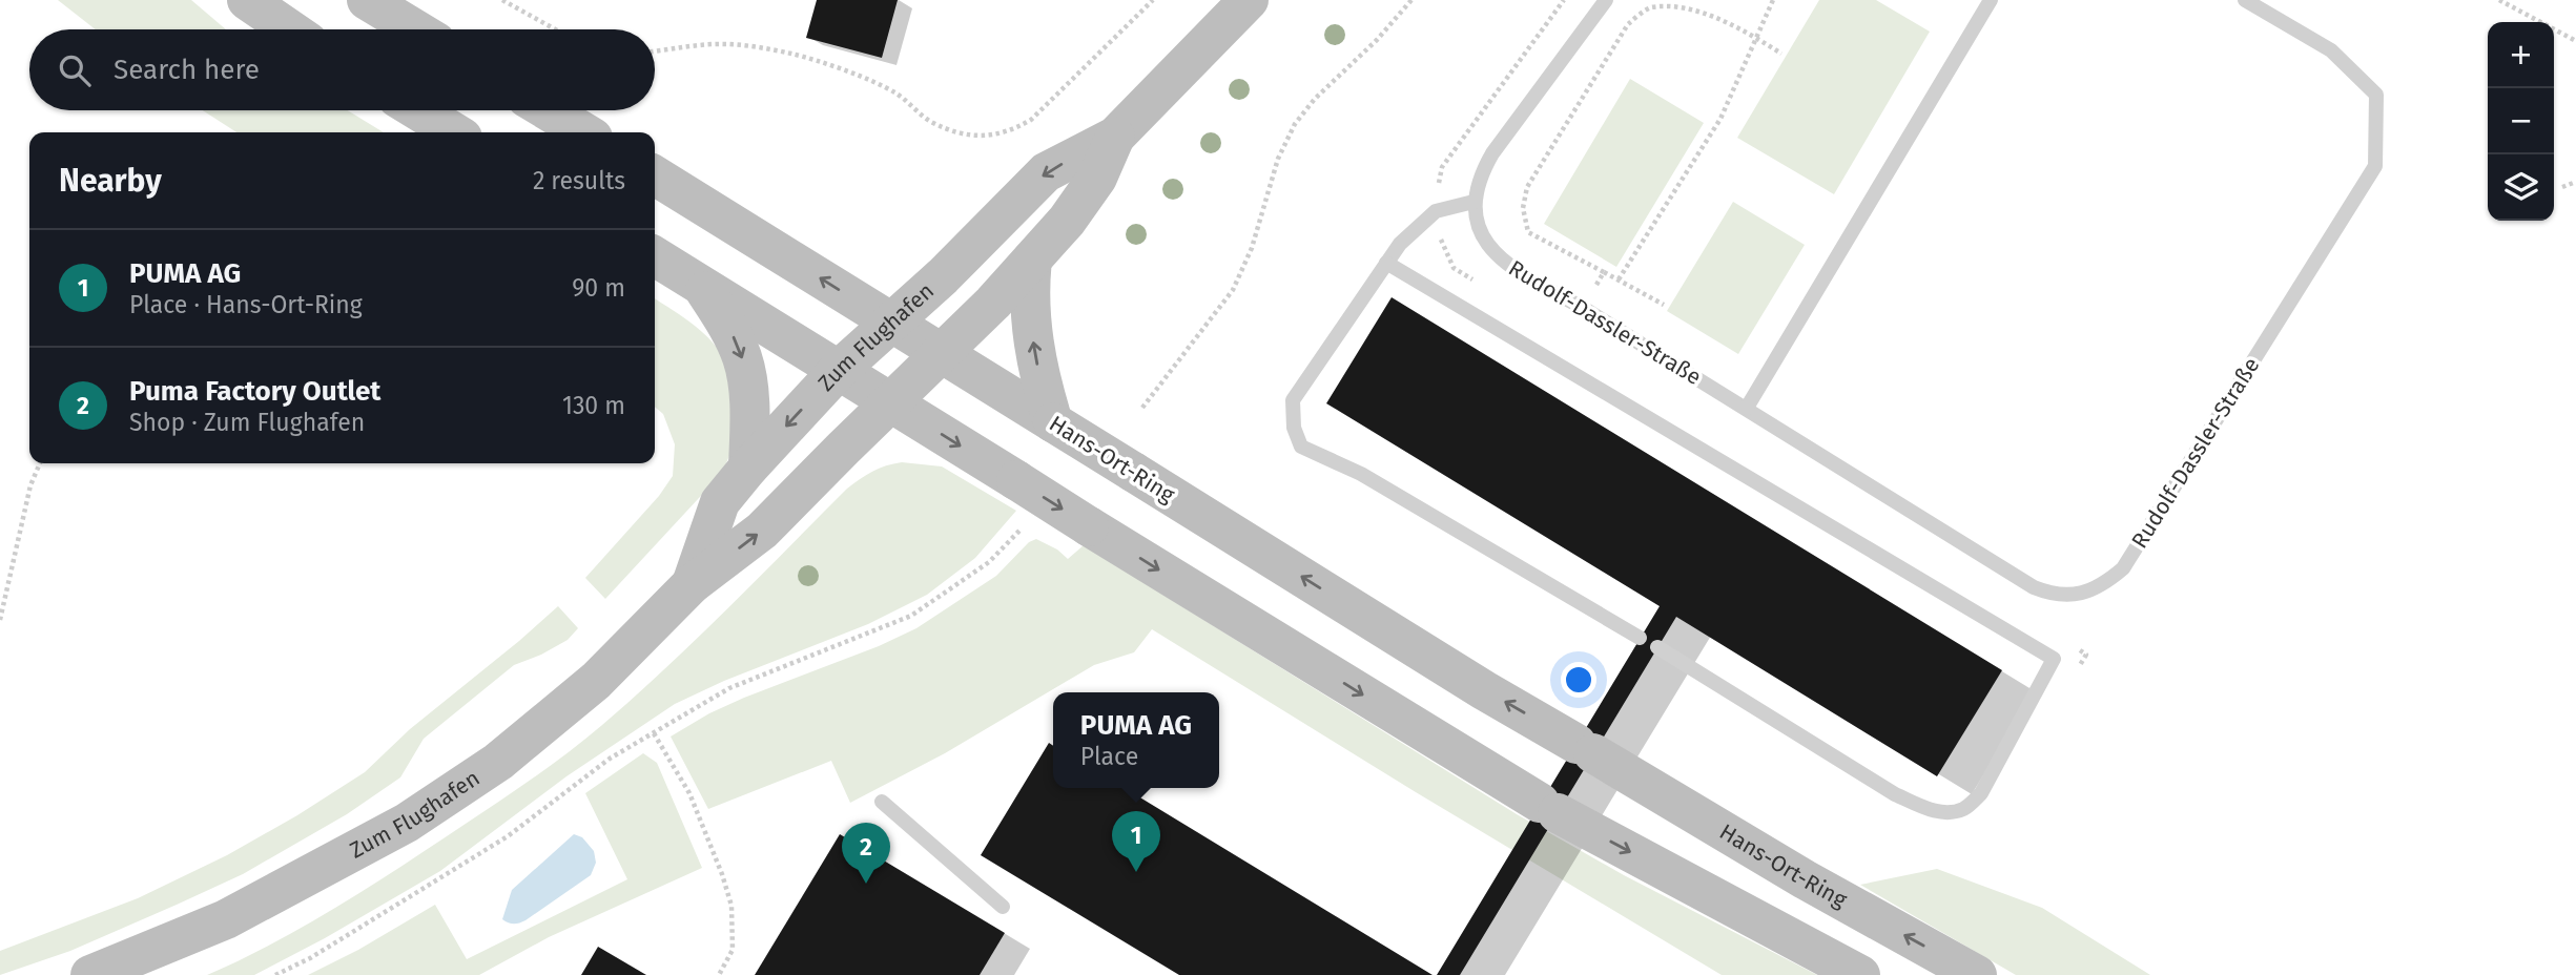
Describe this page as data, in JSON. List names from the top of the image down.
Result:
{
  "streets": {
    "main road": ["Zum Flughafen", "Hans-Ort-Ring"],
    "lane": ["Rudolf-Dassler-Straße"]
  },
  "crossings": [
    ["Zum Flughafen", "Hans-Ort-Ring"]
  ],
  "page": {
    "map_buttons": ["+", "−"],
    "search": "Search here",
    "heading": ["Nearby", "2 results"],
    "list": [
      {
        "mark": "1",
        "name": "PUMA AG",
        "note": "Place · Hans-Ort-Ring",
        "value": "90 m"
      },
      {
        "mark": "2",
        "name": "Puma Factory Outlet",
        "note": "Shop · Zum Flughafen",
        "value": "130 m"
      }
    ],
    "popup": ["PUMA AG", "Place"],
    "pins": ["1", "2"]
  }
}
